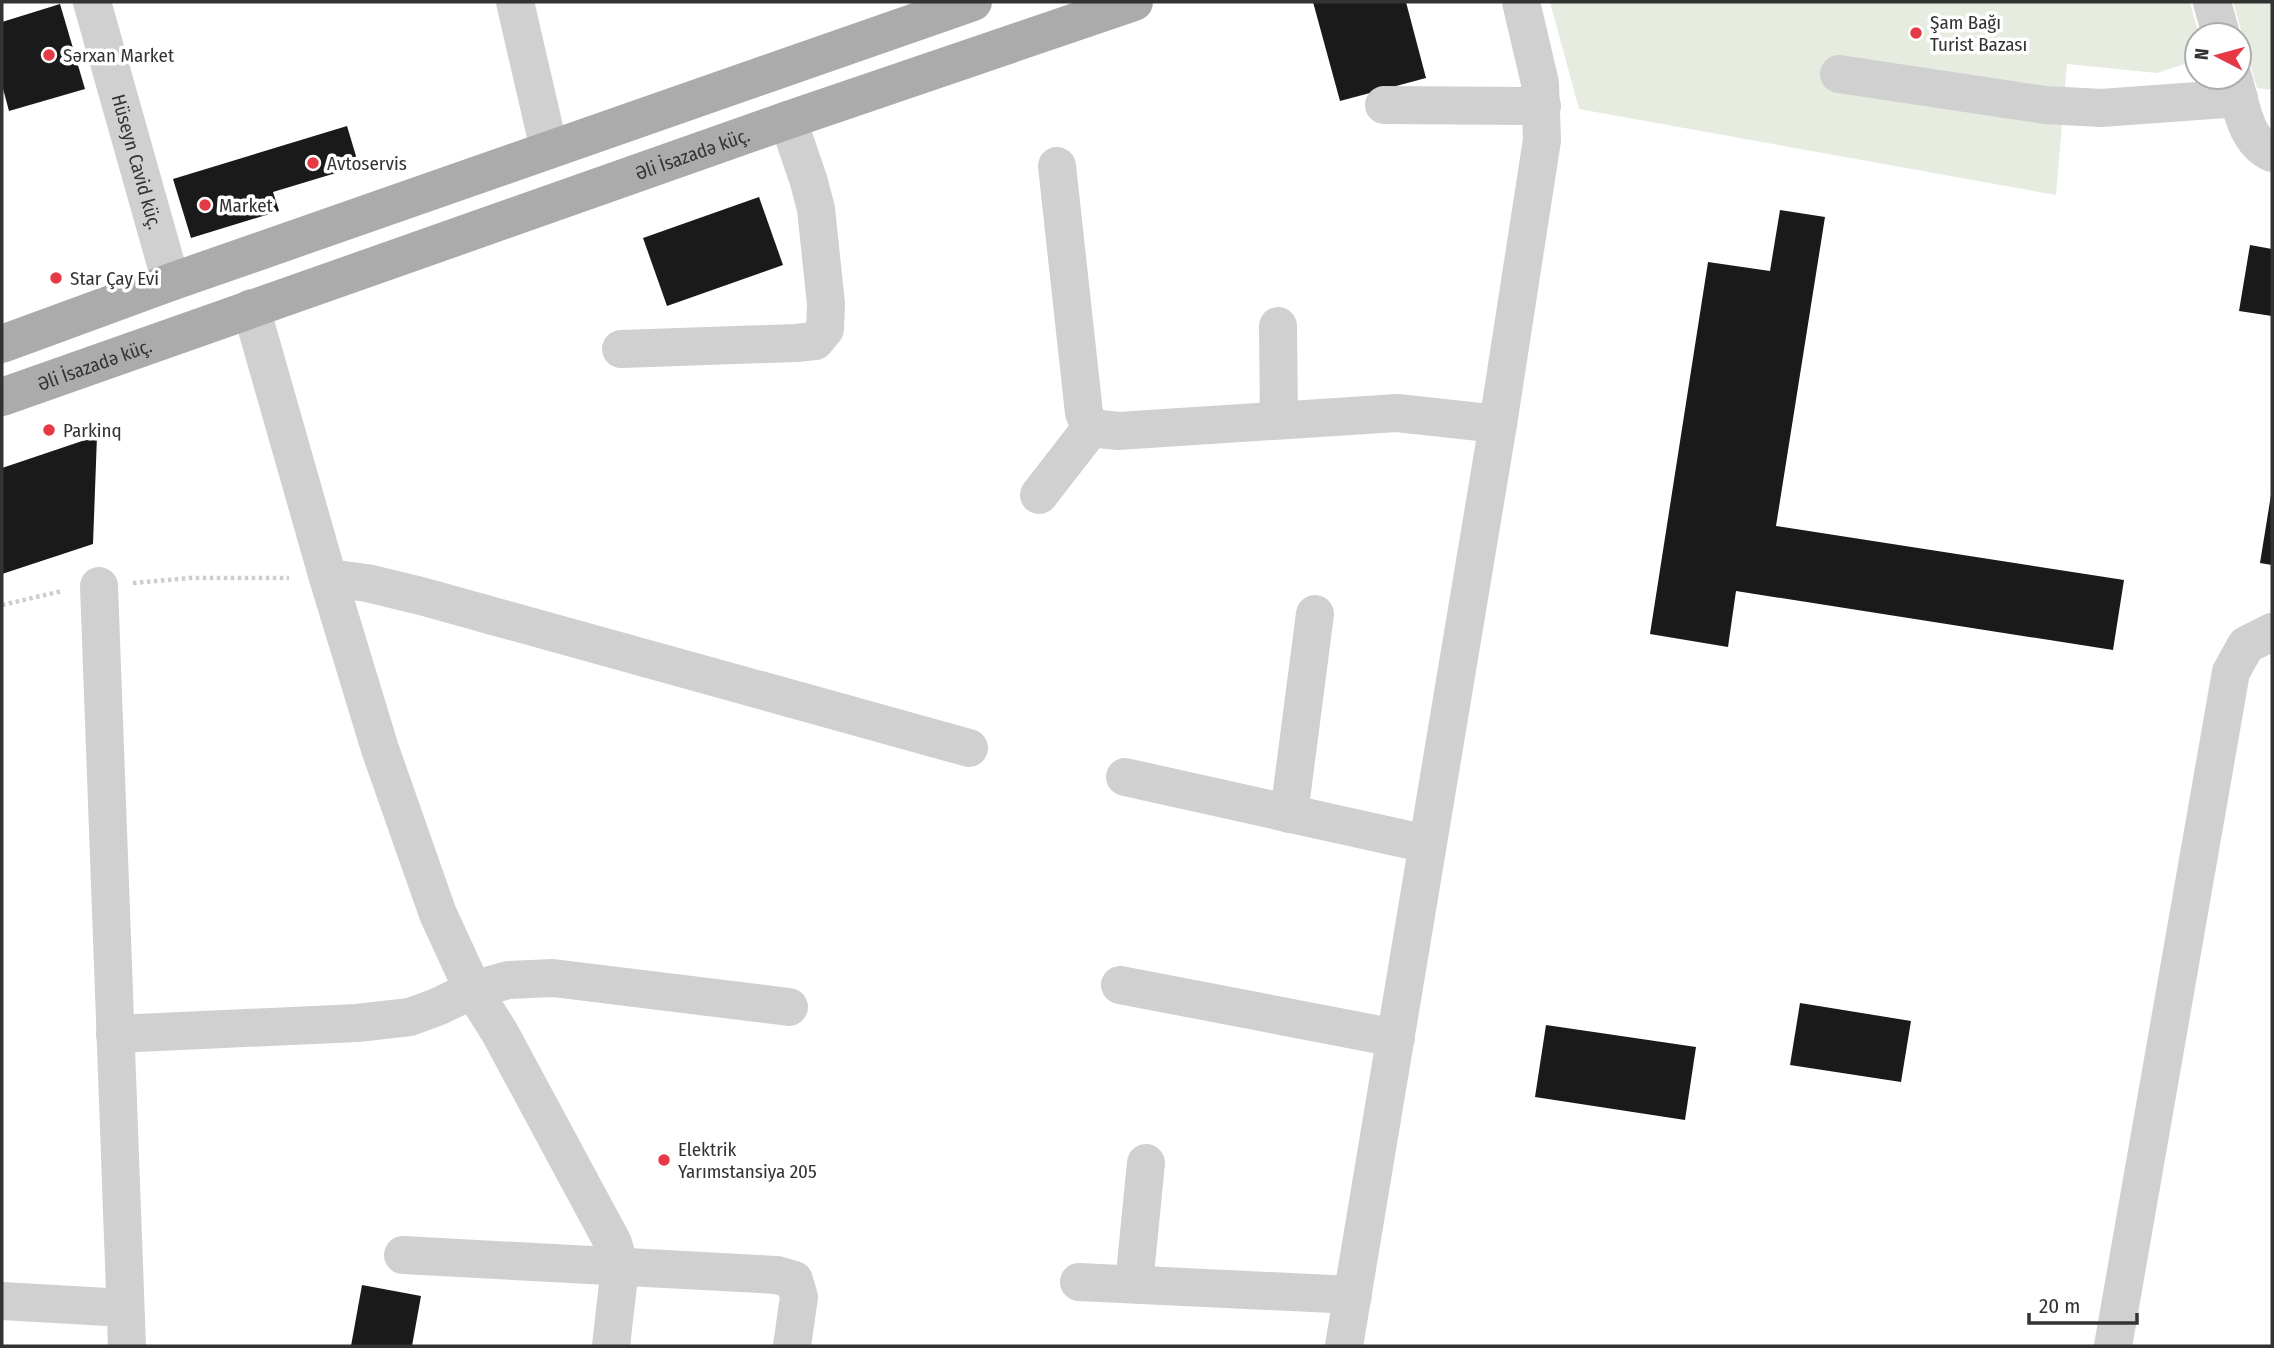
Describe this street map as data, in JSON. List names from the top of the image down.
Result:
{
  "streets": {
    "main road": ["Əli İsazadə küç."],
    "street": ["Hüseyn Cavid küç."]
  },
  "places": [
    "Şam Bağı Turist Bazası",
    "Sərxan Market",
    "Avtoservis",
    "Market",
    "Star Çay Evi",
    "Parkinq",
    "Elektrik Yarımstansiya 205"
  ],
  "scale_bar": "20 m",
  "north": "left"
}
